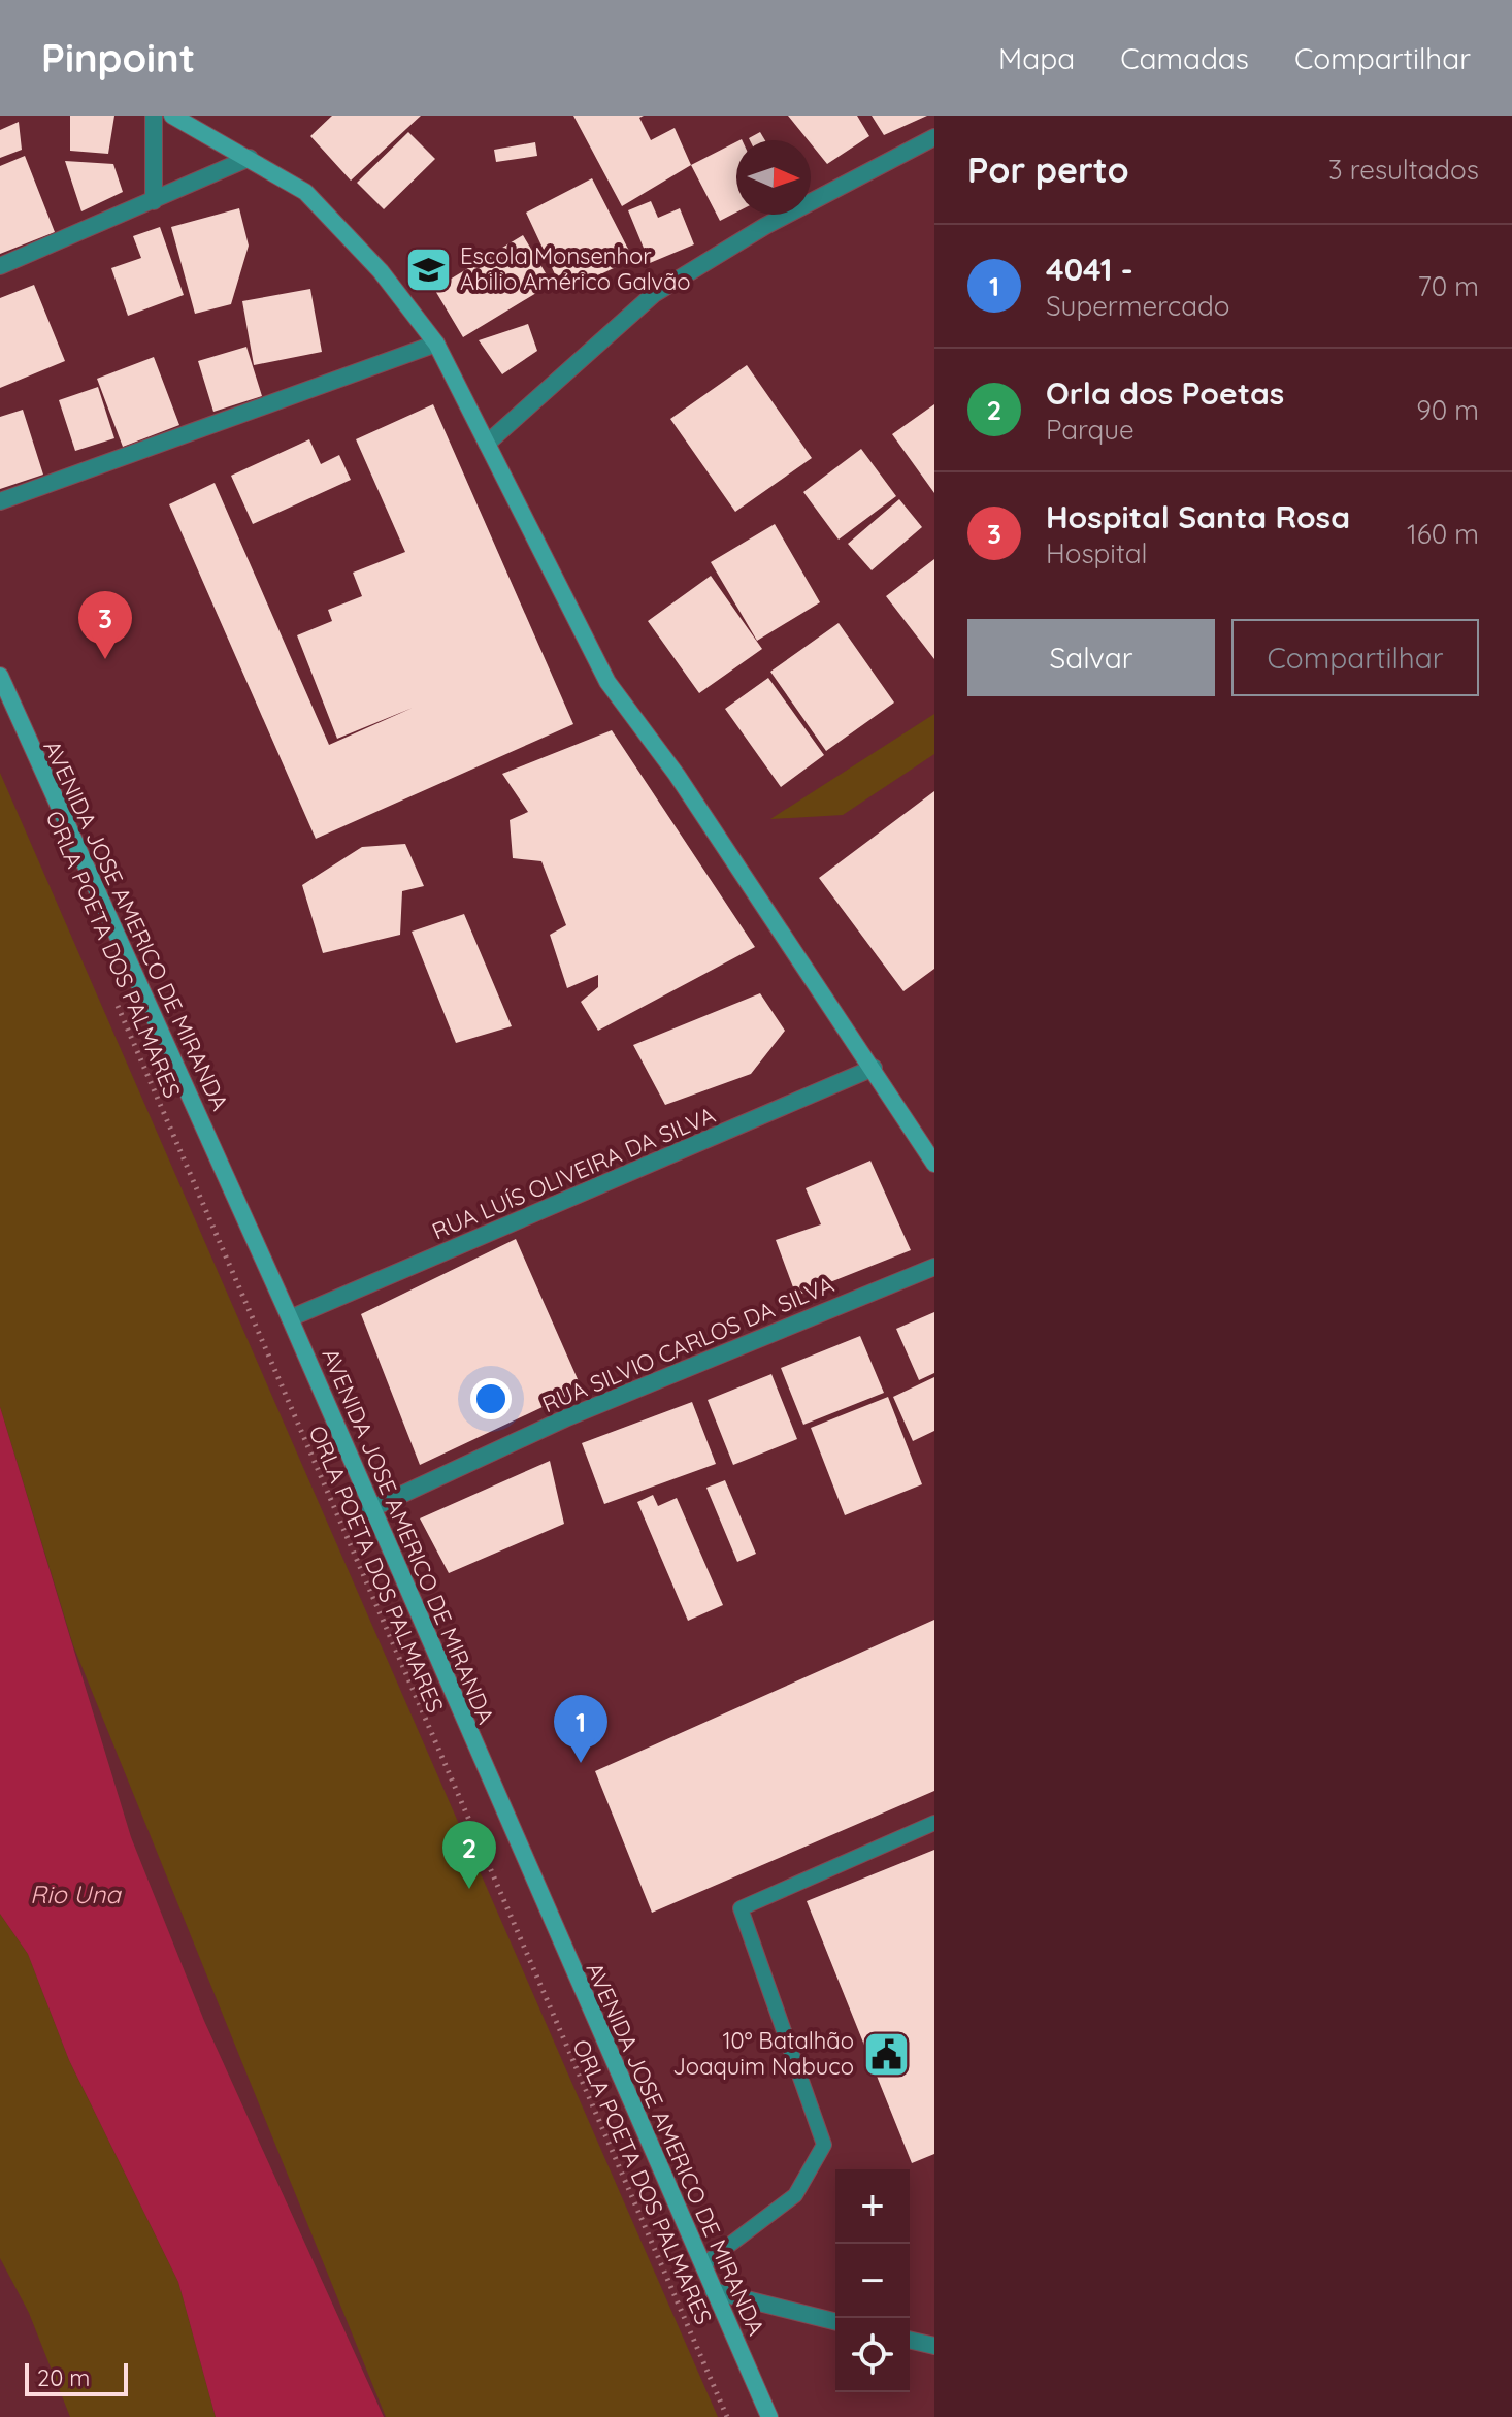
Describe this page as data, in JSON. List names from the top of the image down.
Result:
{
  "streets": {
    "main road": ["AVENIDA JOSE AMERICO DE MIRANDA"],
    "street": ["RUA LUÍS OLIVEIRA DA SILVA", "RUA SILVIO CARLOS DA SILVA"],
    "path": ["ORLA POETA DOS PALMARES"]
  },
  "crossings": [
    ["AVENIDA JOSE AMERICO DE MIRANDA", "RUA LUÍS OLIVEIRA DA SILVA"],
    ["AVENIDA JOSE AMERICO DE MIRANDA", "RUA SILVIO CARLOS DA SILVA"]
  ],
  "water": ["Rio Una"],
  "places": {
    "school or university": ["Escola Monsenhor Abilio Américo Galvão"],
    "public building": ["10º Batalhão Joaquim Nabuco"]
  },
  "scale_bar": "20 m",
  "north": "right",
  "page": {
    "header": "Pinpoint",
    "nav": ["Mapa", "Camadas", "Compartilhar"],
    "heading": ["Por perto", "3 resultados"],
    "list": [
      {
        "mark": "1",
        "name": "4041 -",
        "note": "Supermercado",
        "value": "70 m"
      },
      {
        "mark": "2",
        "name": "Orla dos Poetas",
        "note": "Parque",
        "value": "90 m"
      },
      {
        "mark": "3",
        "name": "Hospital Santa Rosa",
        "note": "Hospital",
        "value": "160 m"
      }
    ],
    "pins": ["3", "1", "2"],
    "buttons": ["Salvar", "Compartilhar"],
    "map_buttons": ["+", "−"],
    "scale": "20 m"
  }
}
